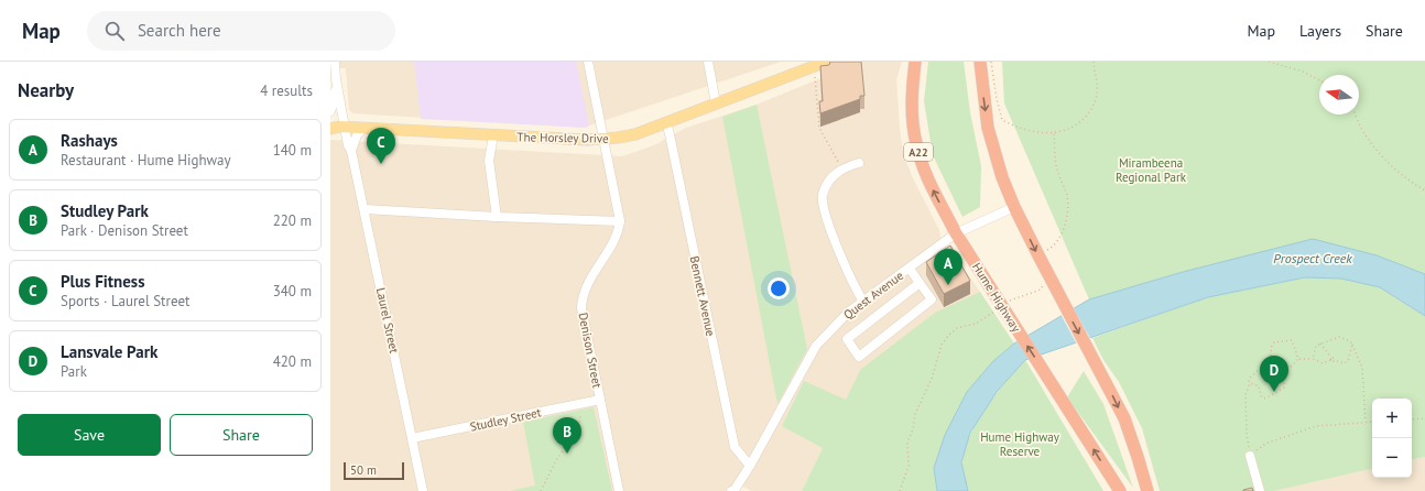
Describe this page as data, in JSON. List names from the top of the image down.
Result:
{
  "streets": {
    "highway": ["A22", "Hume Highway"],
    "main road": ["The Horsley Drive"],
    "street": [
      "Quest Avenue",
      "Bennett Avenue",
      "Laurel Street",
      "Denison Street",
      "Studley Street"
    ]
  },
  "crossings": [
    ["The Horsley Drive", "Bennett Avenue"],
    ["The Horsley Drive", "Laurel Street"],
    ["Quest Avenue", "Bennett Avenue"],
    ["Quest Avenue", "Hume Highway"],
    ["Laurel Street", "Studley Street"],
    ["Denison Street", "Studley Street"]
  ],
  "water": ["Prospect Creek"],
  "parks": ["Mirambeena Regional Park", "Hume Highway Reserve"],
  "scale_bar": "50 m",
  "north": "left",
  "page": {
    "header": "Map",
    "search": "Search here",
    "nav": ["Map", "Layers", "Share"],
    "heading": ["Nearby", "4 results"],
    "list": [
      {
        "mark": "A",
        "name": "Rashays",
        "note": "Restaurant · Hume Highway",
        "value": "140 m"
      },
      {
        "mark": "B",
        "name": "Studley Park",
        "note": "Park · Denison Street",
        "value": "220 m"
      },
      {
        "mark": "C",
        "name": "Plus Fitness",
        "note": "Sports · Laurel Street",
        "value": "340 m"
      },
      {
        "mark": "D",
        "name": "Lansvale Park",
        "note": "Park",
        "value": "420 m"
      }
    ],
    "pins": [
      "C",
      "A",
      "D",
      "B"
    ],
    "map_buttons": ["+", "−"],
    "buttons": ["Save", "Share"],
    "scale": "50 m"
  }
}
